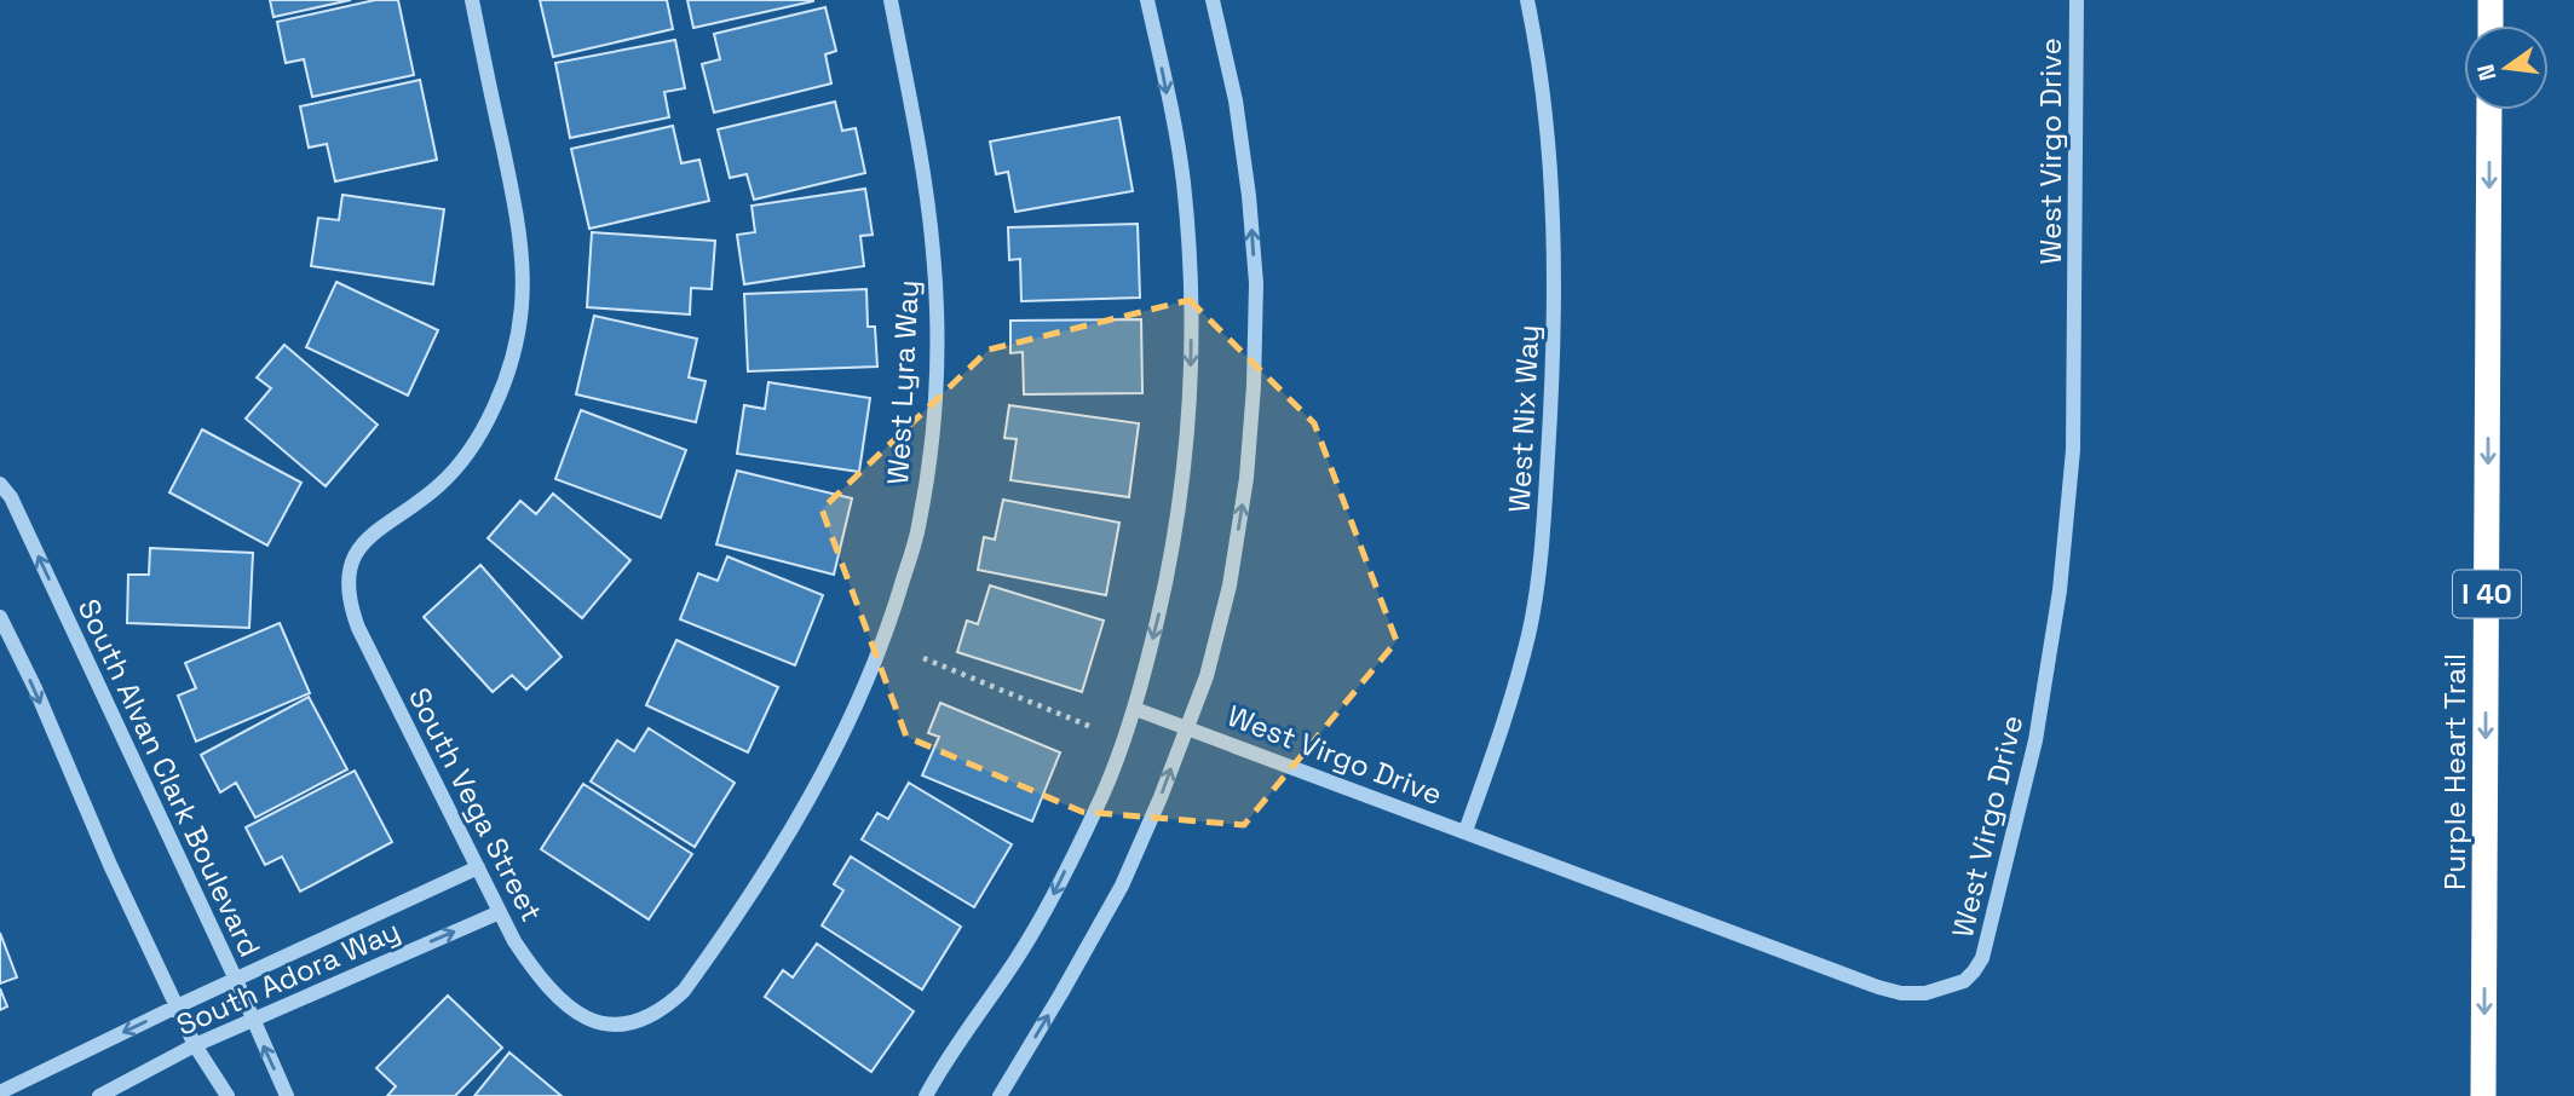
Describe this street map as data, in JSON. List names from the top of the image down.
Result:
{
  "streets": {
    "highway": ["I 40", "Purple Heart Trail"],
    "street": [
      "West Virgo Drive",
      "West Lyra Way",
      "West Nix Way",
      "South Alvan Clark Boulevard",
      "South Vega Street",
      "South Adora Way"
    ]
  },
  "crossings": [
    ["West Virgo Drive", "West Nix Way"],
    ["West Lyra Way", "South Vega Street"],
    ["South Alvan Clark Boulevard", "South Adora Way"],
    ["South Vega Street", "South Adora Way"]
  ],
  "one_way": ["Purple Heart Trail"],
  "north": "left"
}
